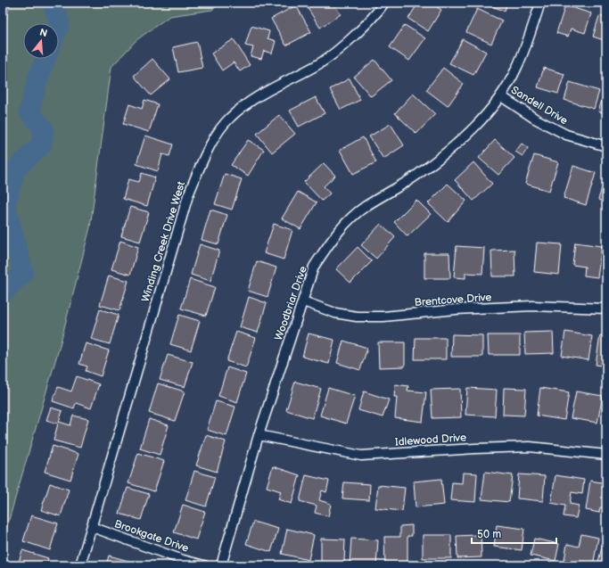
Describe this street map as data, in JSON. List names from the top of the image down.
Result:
{
  "streets": {
    "street": [
      "Sandell Drive",
      "Winding Creek Drive West",
      "Brentcove Drive",
      "Woodbriar Drive",
      "Idlewood Drive",
      "Brookgate Drive"
    ]
  },
  "crossings": [
    ["Sandell Drive", "Woodbriar Drive"],
    ["Winding Creek Drive West", "Brookgate Drive"],
    ["Brentcove Drive", "Woodbriar Drive"],
    ["Woodbriar Drive", "Idlewood Drive"]
  ],
  "scale_bar": "50 m",
  "north": "top"
}
